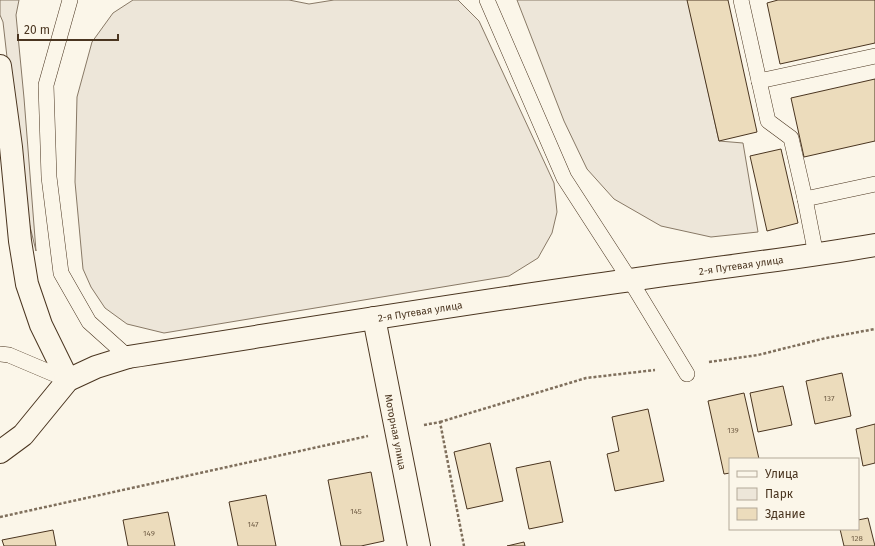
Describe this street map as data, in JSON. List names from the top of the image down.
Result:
{
  "streets": {
    "street": ["2-я Путевая улица", "Моторная улица"]
  },
  "crossings": [
    ["2-я Путевая улица", "Моторная улица"]
  ],
  "house_numbers": [
    "137",
    "139",
    "145",
    "147",
    "149",
    "128"
  ],
  "legend": ["Улица", "Парк", "Здание"],
  "scale_bar": "20 m"
}
